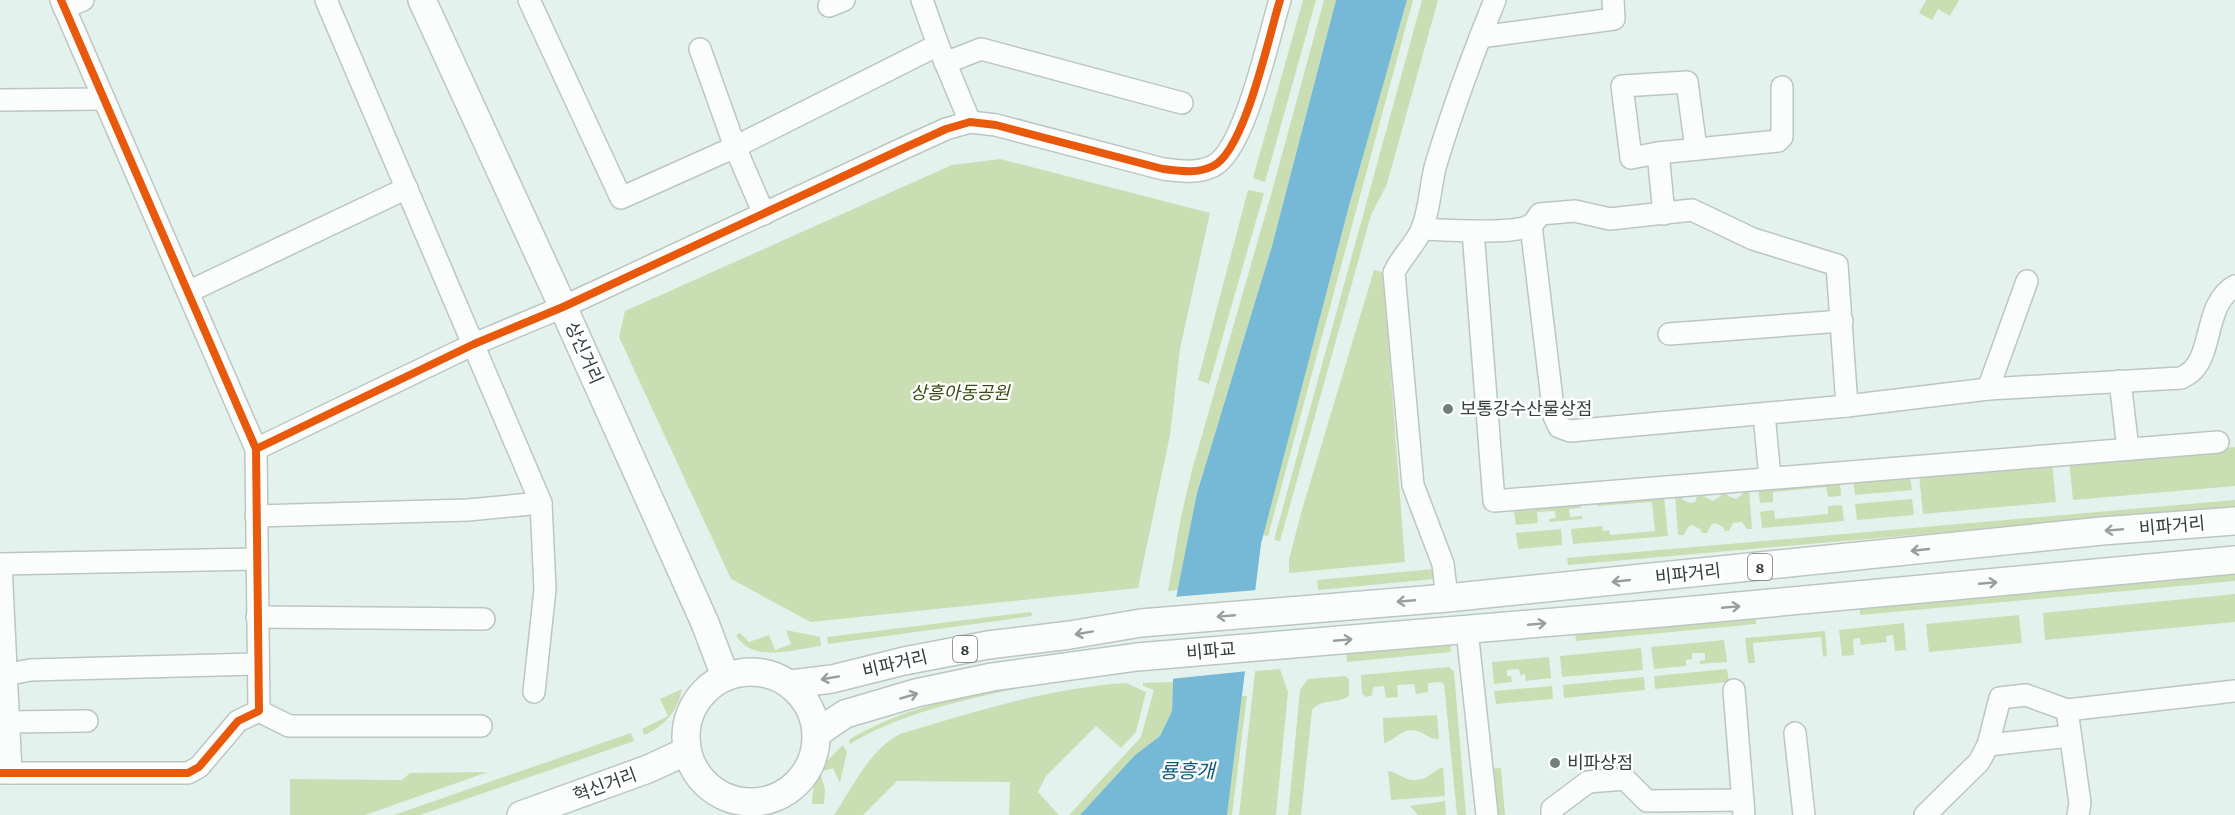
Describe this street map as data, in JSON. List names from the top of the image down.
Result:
{
  "streets": {
    "main road": [
      "상신거리",
      "비파거리",
      "8",
      "비파교",
      "혁신거리"
    ]
  },
  "crossings": [
    ["상신거리", "비파거리"],
    ["상신거리", "혁신거리"],
    ["비파거리", "비파교"],
    ["비파거리", "혁신거리"]
  ],
  "water": ["룡흥개"],
  "parks": ["상흥아동공원"],
  "places": ["보통강수산물상점", "비파상점"]
}
